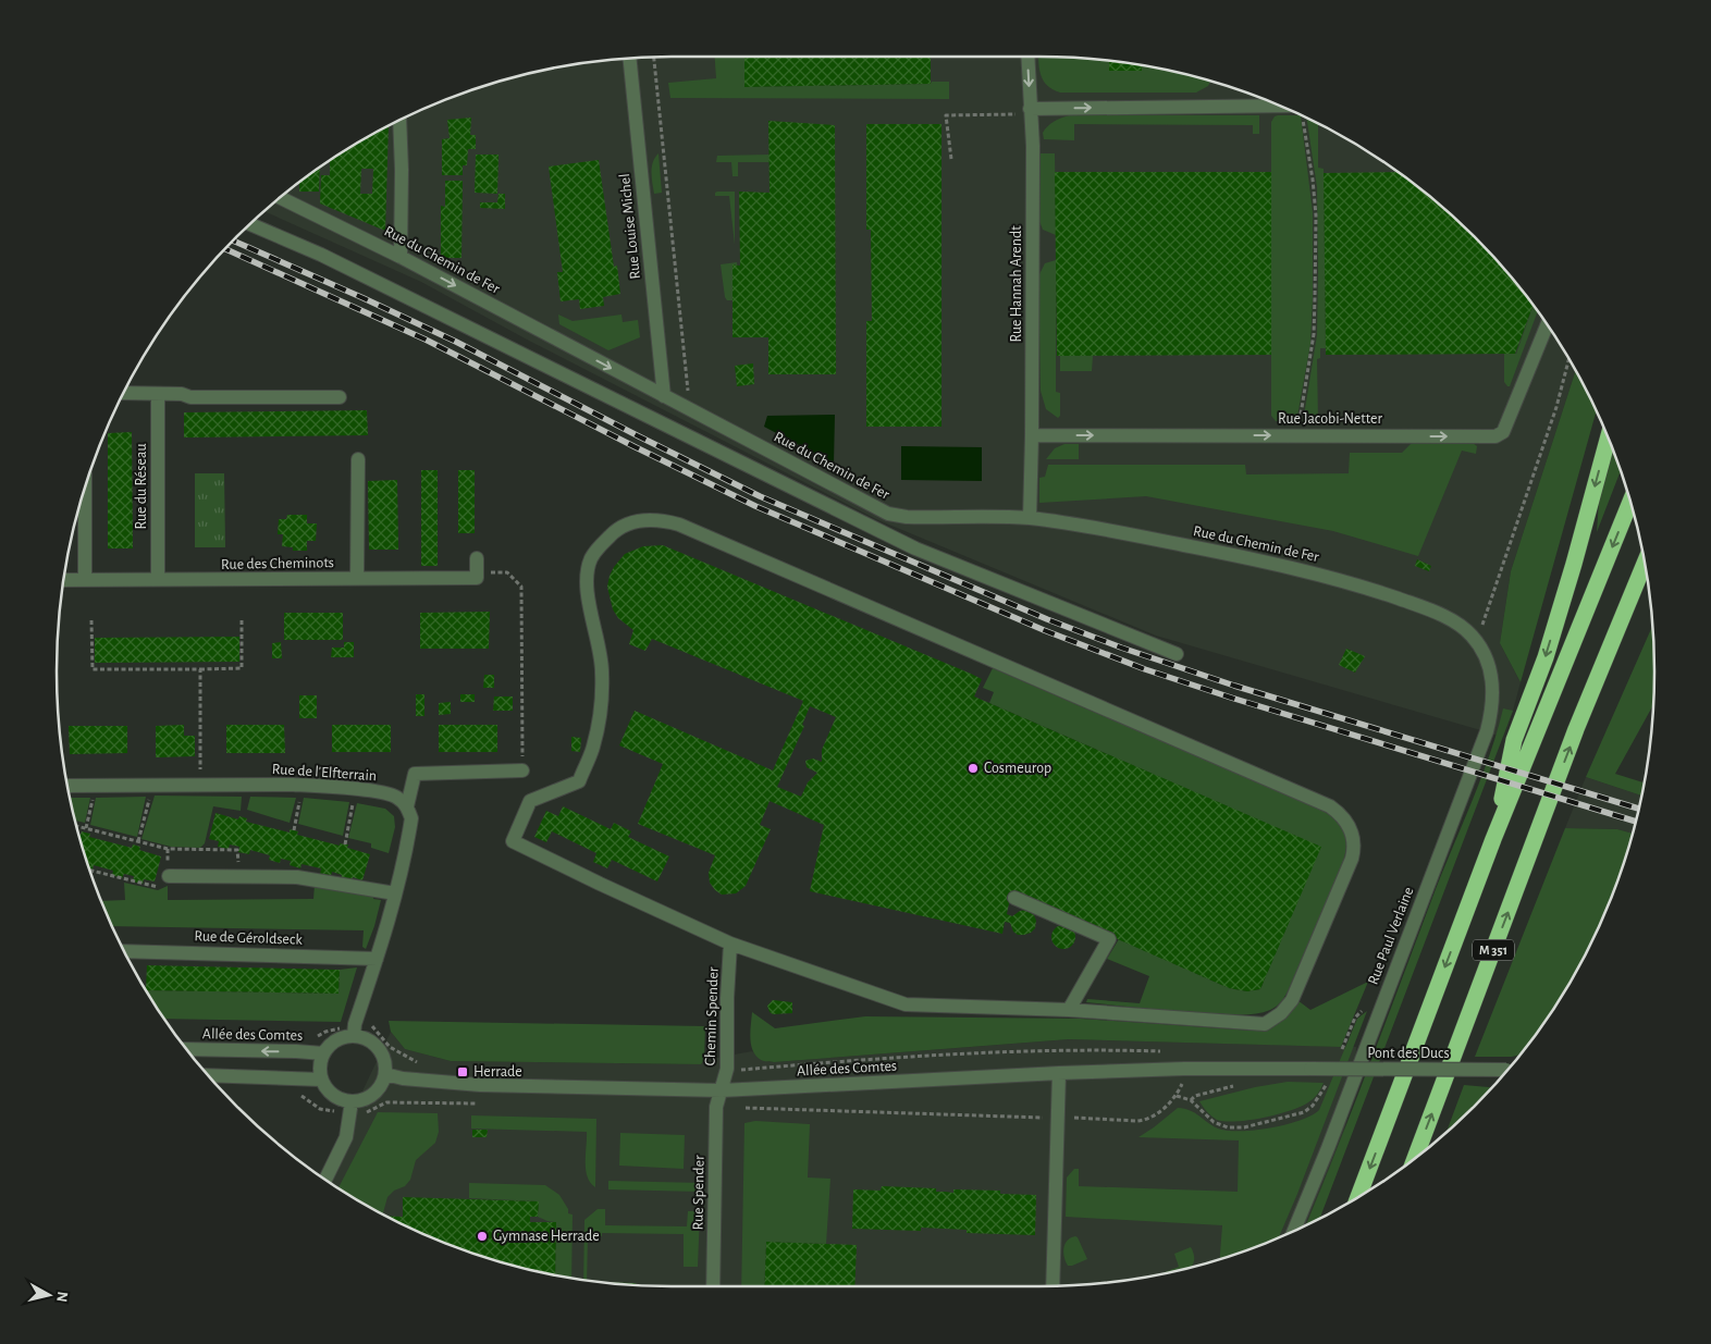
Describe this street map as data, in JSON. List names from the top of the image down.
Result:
{
  "streets": {
    "highway": ["M 351"],
    "street": [
      "Rue Louise Michel",
      "Rue du Chemin de Fer",
      "Rue Hannah Arendt",
      "Rue Jacobi-Netter",
      "Rue du Réseau",
      "Rue des Cheminots",
      "Rue de l'Elfterrain",
      "Rue Paul Verlaine",
      "Rue de Géroldseck",
      "Chemin Spender",
      "Allée des Comtes",
      "Pont des Ducs",
      "Rue Spender"
    ]
  },
  "crossings": [
    ["Rue Louise Michel", "Rue du Chemin de Fer"],
    ["Rue du Chemin de Fer", "Rue Hannah Arendt"],
    ["Rue du Chemin de Fer", "Rue Paul Verlaine"],
    ["Rue Hannah Arendt", "Rue Jacobi-Netter"],
    ["Rue du Réseau", "Rue des Cheminots"],
    ["Chemin Spender", "Allée des Comtes"],
    ["Chemin Spender", "Rue Spender"],
    ["Allée des Comtes", "Pont des Ducs"],
    ["Allée des Comtes", "Rue Spender"]
  ],
  "one_way": ["Rue Jacobi-Netter"],
  "places": {
    "other": ["Cosmeurop", "Gymnase Herrade"],
    "transit": ["Herrade"]
  },
  "north": "right"
}
